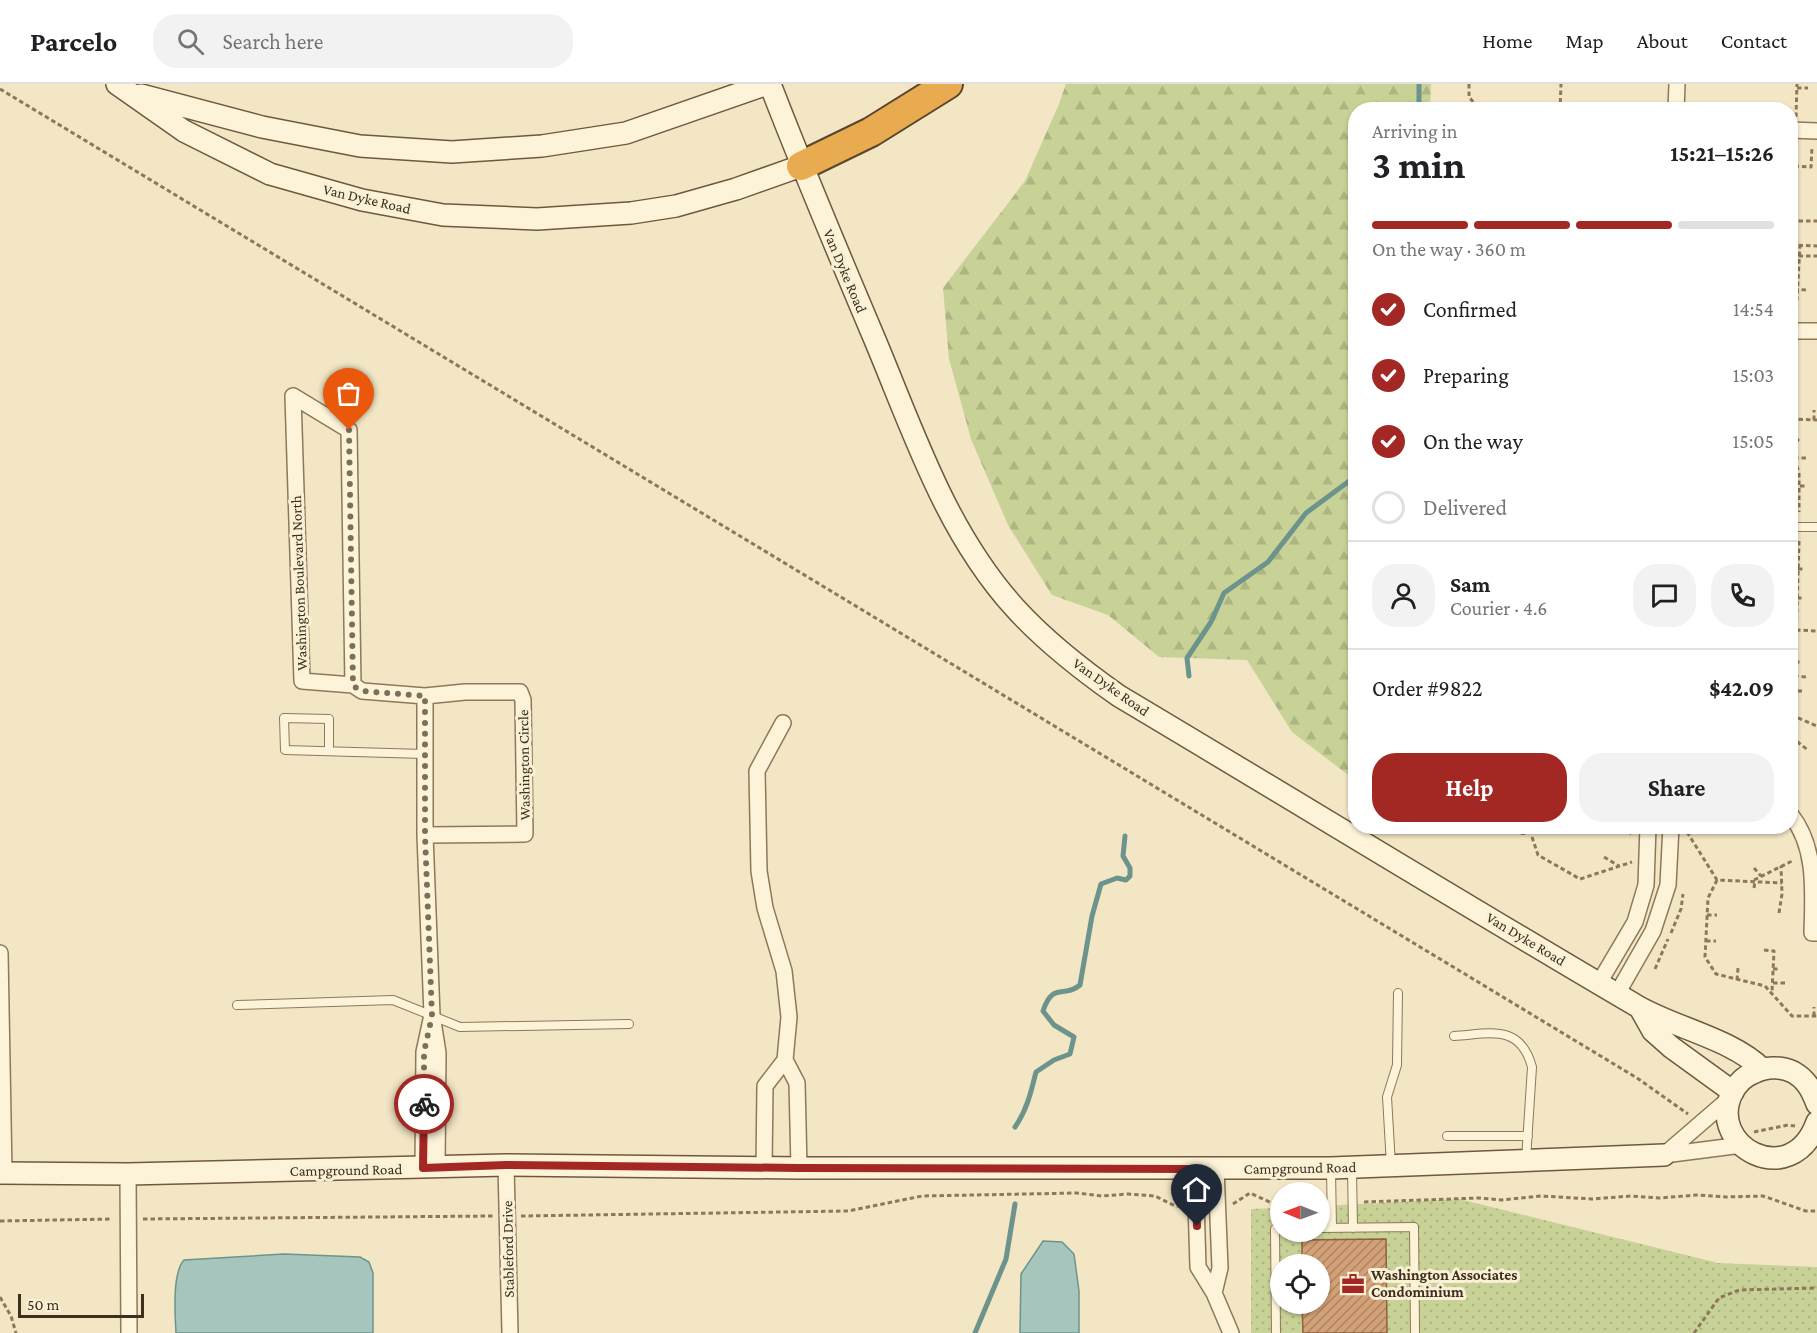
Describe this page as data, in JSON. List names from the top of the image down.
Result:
{
  "streets": {
    "street": [
      "Van Dyke Road",
      "Washington Boulevard North",
      "Washington Circle",
      "Campground Road",
      "Stableford Drive"
    ]
  },
  "crossings": [
    ["Washington Boulevard North", "Washington Circle"],
    ["Campground Road", "Stableford Drive"]
  ],
  "places": {
    "office": ["Washington Associates Condominium"]
  },
  "scale_bar": "50 m",
  "north": "left",
  "page": {
    "header": "Parcelo",
    "search": "Search here",
    "nav": [
      "Home",
      "Map",
      "About",
      "Contact"
    ],
    "heading": ["3 min", "Arriving in", "15:21–15:26"],
    "panel": [
      "Sam",
      "Courier · 4.6",
      "Order #9822",
      "$42.09"
    ],
    "bar": "On the way · 360 m",
    "list": [
      ["Confirmed", "14:54"],
      ["Preparing", "15:03"],
      ["On the way", "15:05"],
      "Delivered"
    ],
    "buttons": ["Help", "Share"],
    "scale": "50 m"
  }
}
